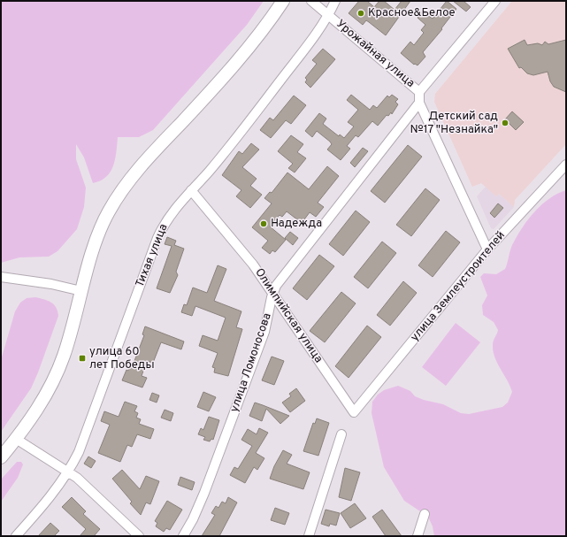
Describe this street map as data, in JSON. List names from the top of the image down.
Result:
{
  "streets": {
    "street": [
      "Урожайная улица",
      "Тихая улица",
      "улица Землеустроителей",
      "Олимпийская улица",
      "улица Ломоносова"
    ]
  },
  "crossings": [
    ["Урожайная улица", "Тихая улица"],
    ["Урожайная улица", "улица Землеустроителей"],
    ["Урожайная улица", "улица Ломоносова"],
    ["Тихая улица", "Олимпийская улица"],
    ["улица Землеустроителей", "Олимпийская улица"],
    ["Олимпийская улица", "улица Ломоносова"]
  ],
  "places": {
    "other": ["Красное&Белое", "Детский сад №17 \"Незнайка\"", "Надежда"],
    "transit": ["улица 60 лет Победы"]
  }
}
